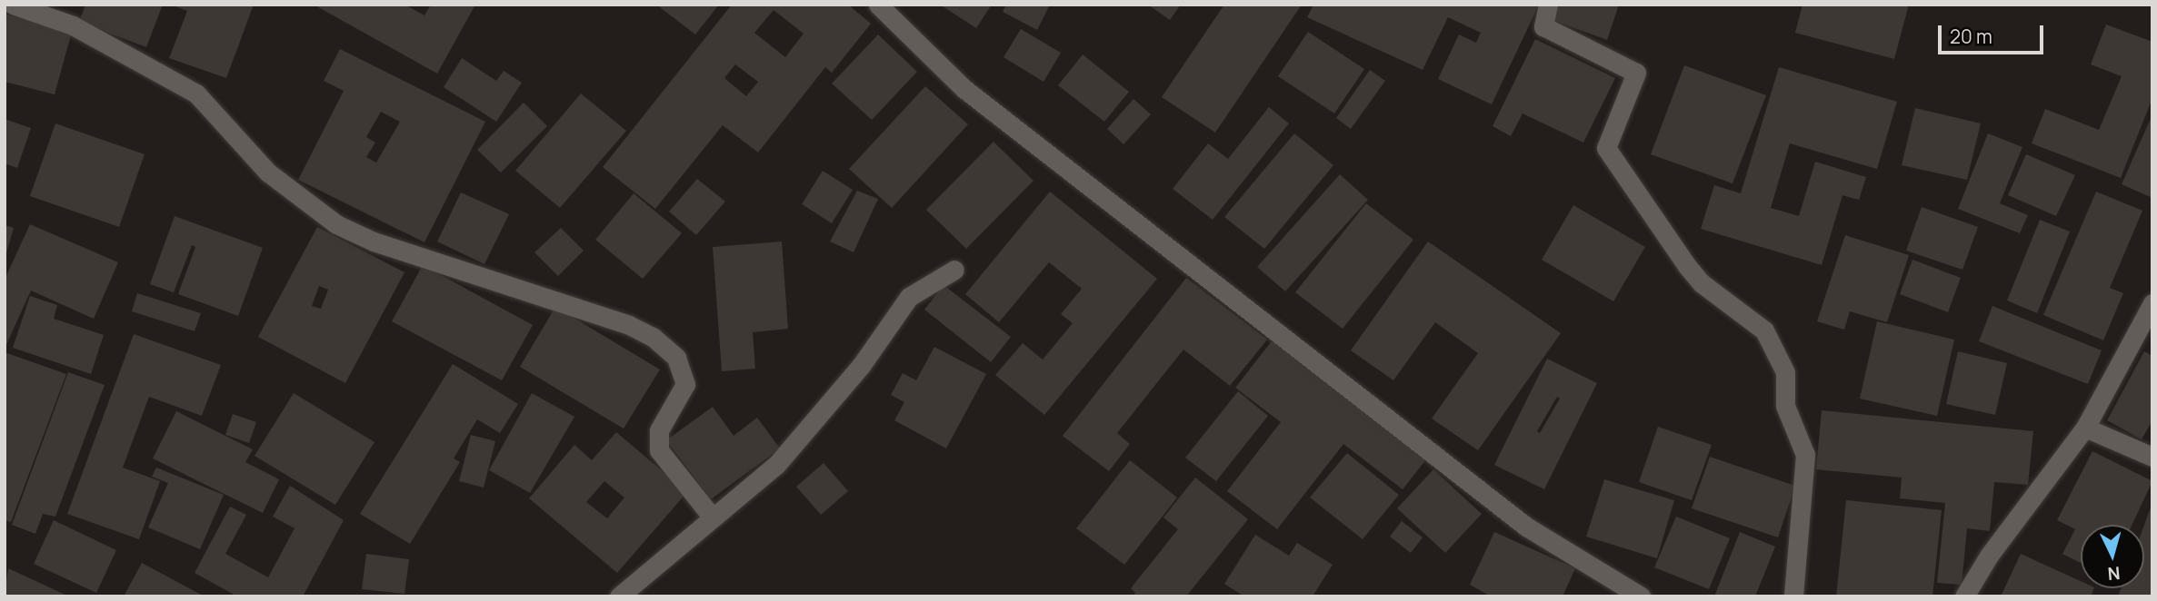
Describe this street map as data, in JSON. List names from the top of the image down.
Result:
{
  "scale_bar": "20 m",
  "north": "bottom"
}
